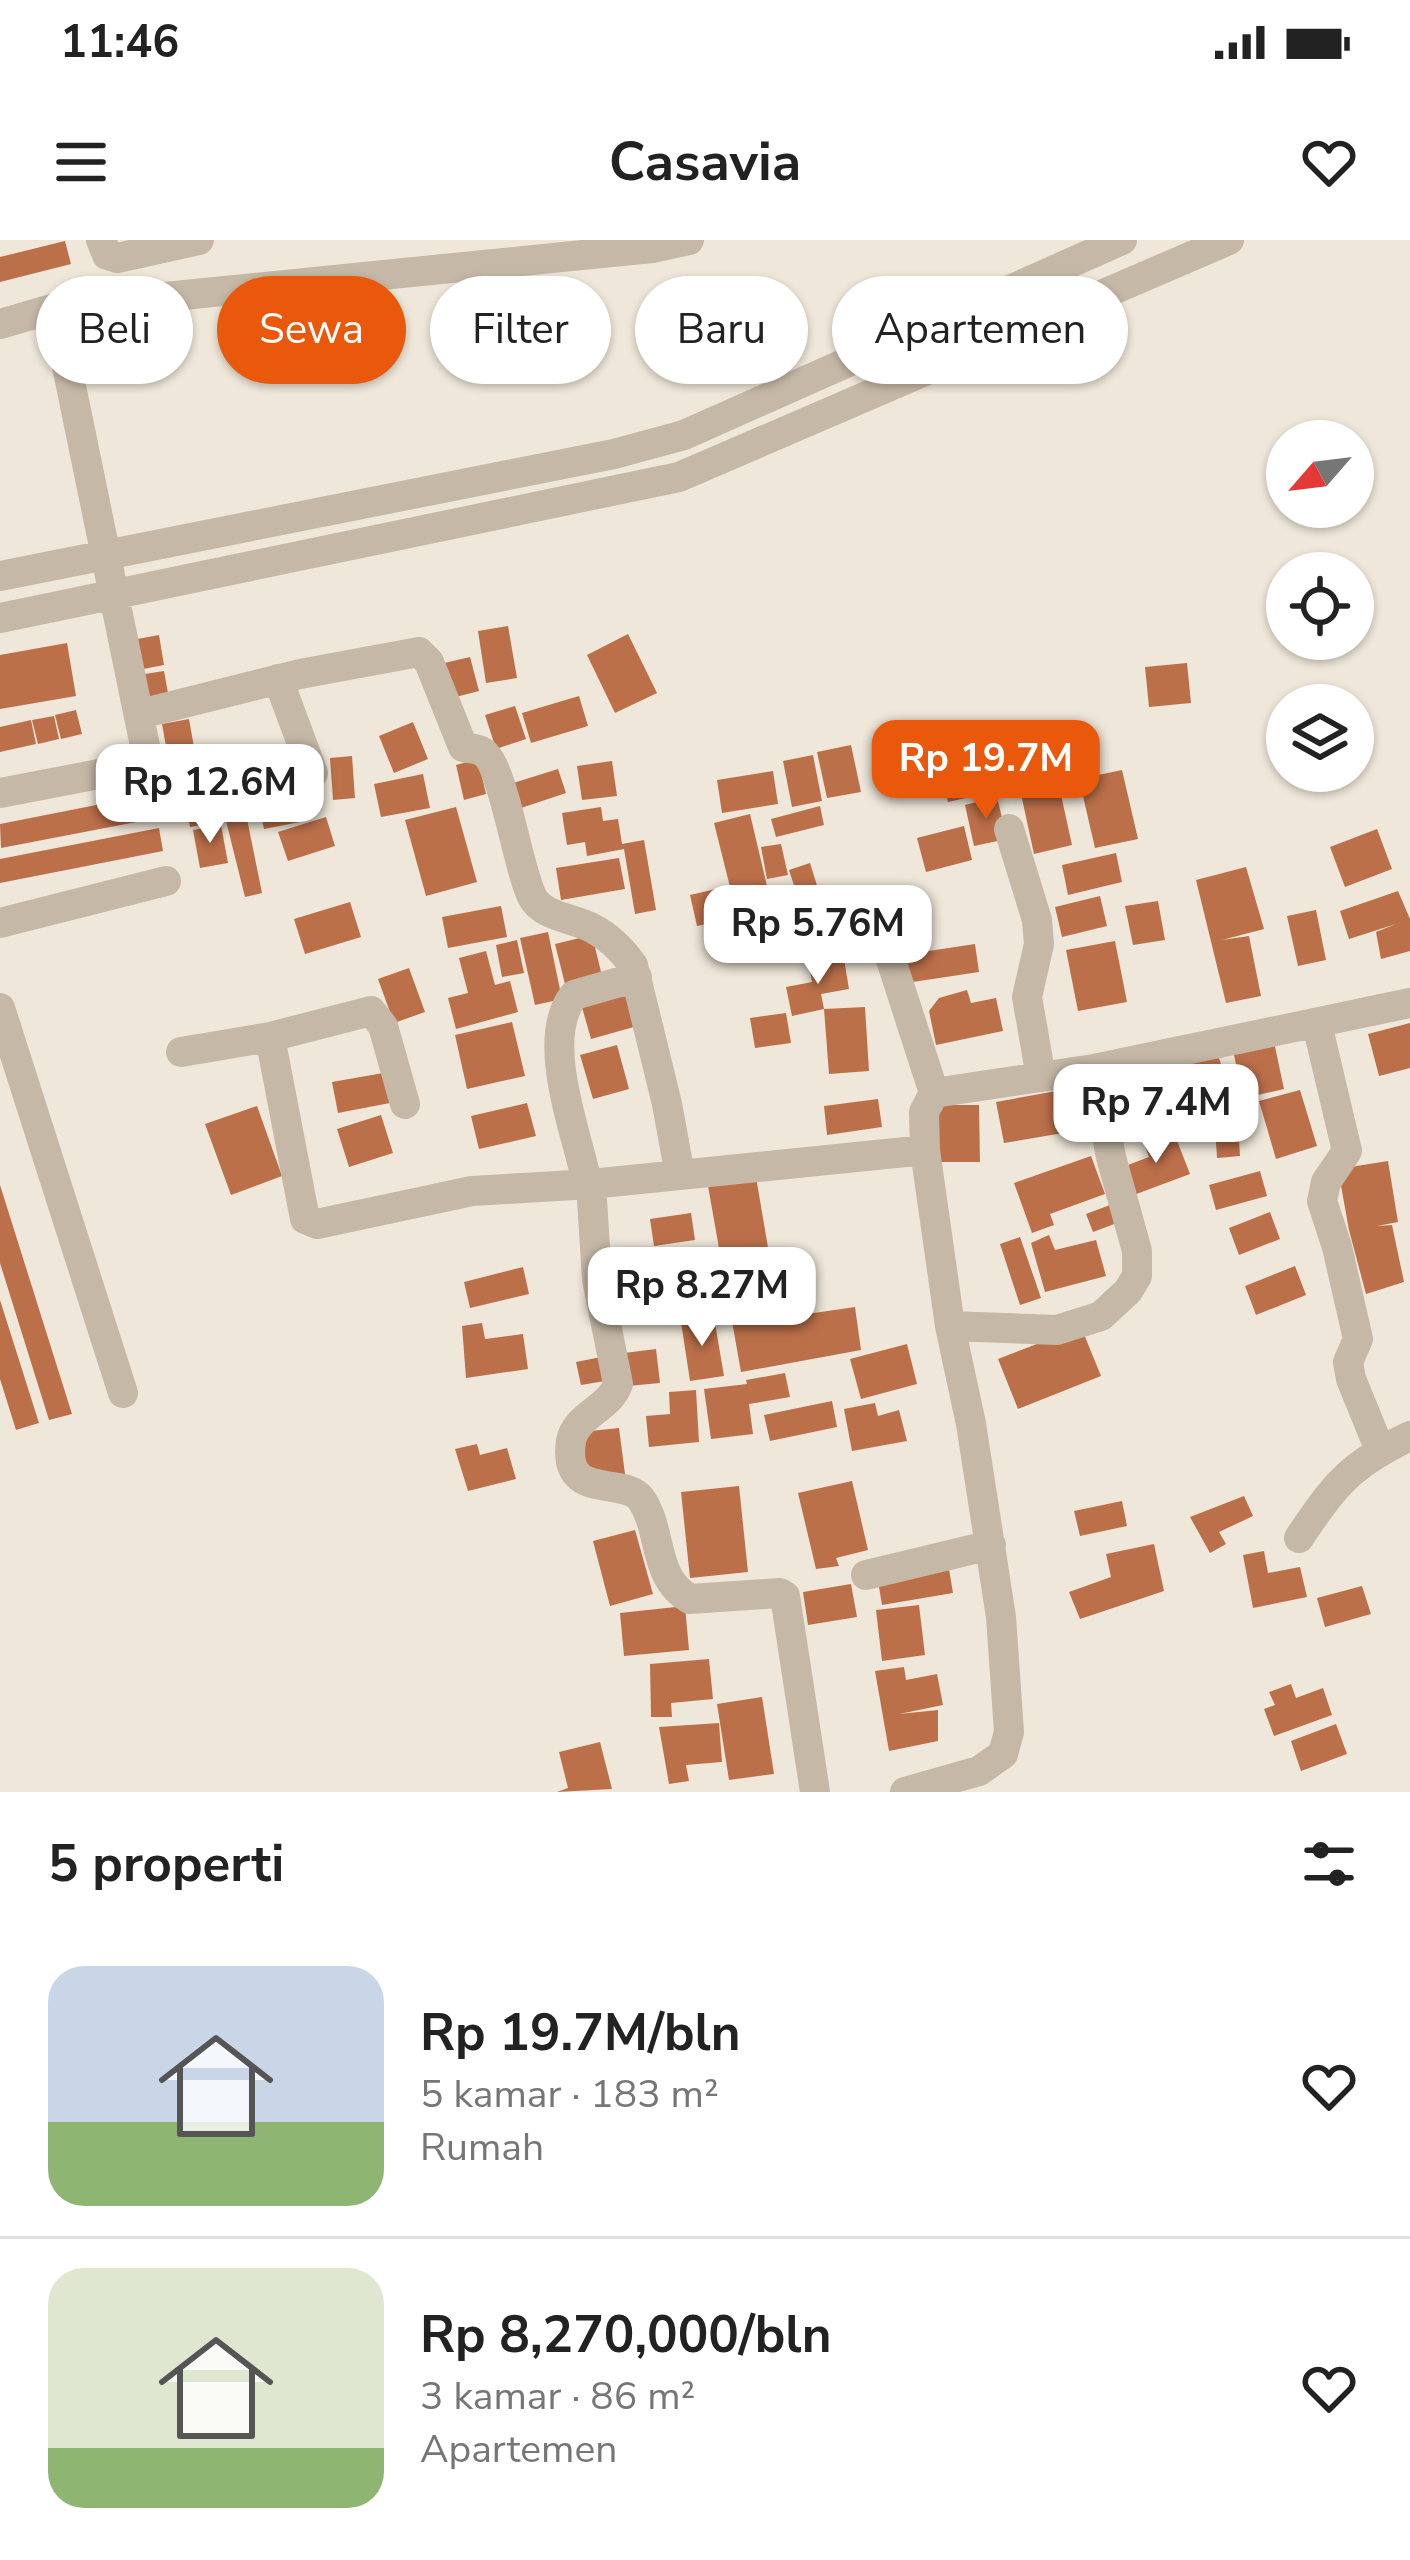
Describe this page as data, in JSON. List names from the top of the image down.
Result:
{
  "north": "bottom left",
  "page": {
    "status": "11:46",
    "header": "Casavia",
    "chip": [
      "Beli",
      "Sewa",
      "Filter",
      "Baru",
      "Apartemen"
    ],
    "price": [
      "Rp 19.7M",
      "Rp 12.6M",
      "Rp 5.76M",
      "Rp 7.4M",
      "Rp 8.27M"
    ],
    "heading": "5 properti",
    "list": [
      {
        "name": "Rp 19.7M/bln",
        "note": "5 kamar · 183 m² · Rumah"
      },
      {
        "name": "Rp 8,270,000/bln",
        "note": "3 kamar · 86 m² · Apartemen"
      }
    ]
  }
}
